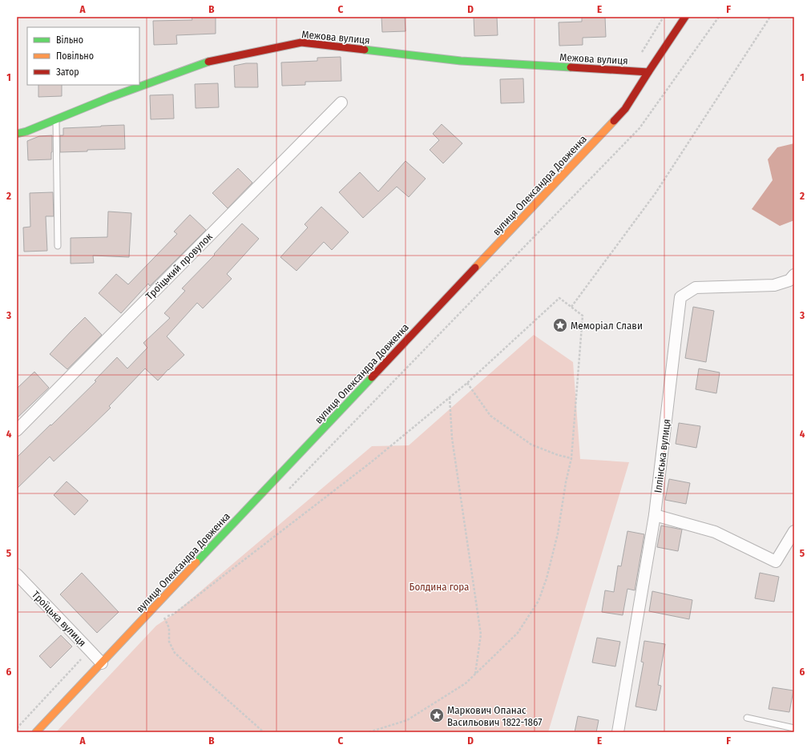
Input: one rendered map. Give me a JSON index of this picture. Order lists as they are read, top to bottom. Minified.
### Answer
{"streets":{"main road":["Межова вулиця","вулиця Олександра Довженка"],"street":["Троїцький провулок","Іллінська вулиця","Троїцька вулиця"]},"crossings":[["Межова вулиця","вулиця Олександра Довженка"],["вулиця Олександра Довженка","Троїцька вулиця"]],"parks":["Болдина гора"],"places":{"place":["Меморіал Слави","Маркович Опанас Васильович 1822-1867"]},"legend":["Вільно","Повільно","Затор"],"grid":{"columns":["A","B","C","D","E","F"],"rows":["1","2","3","4","5","6"]}}
